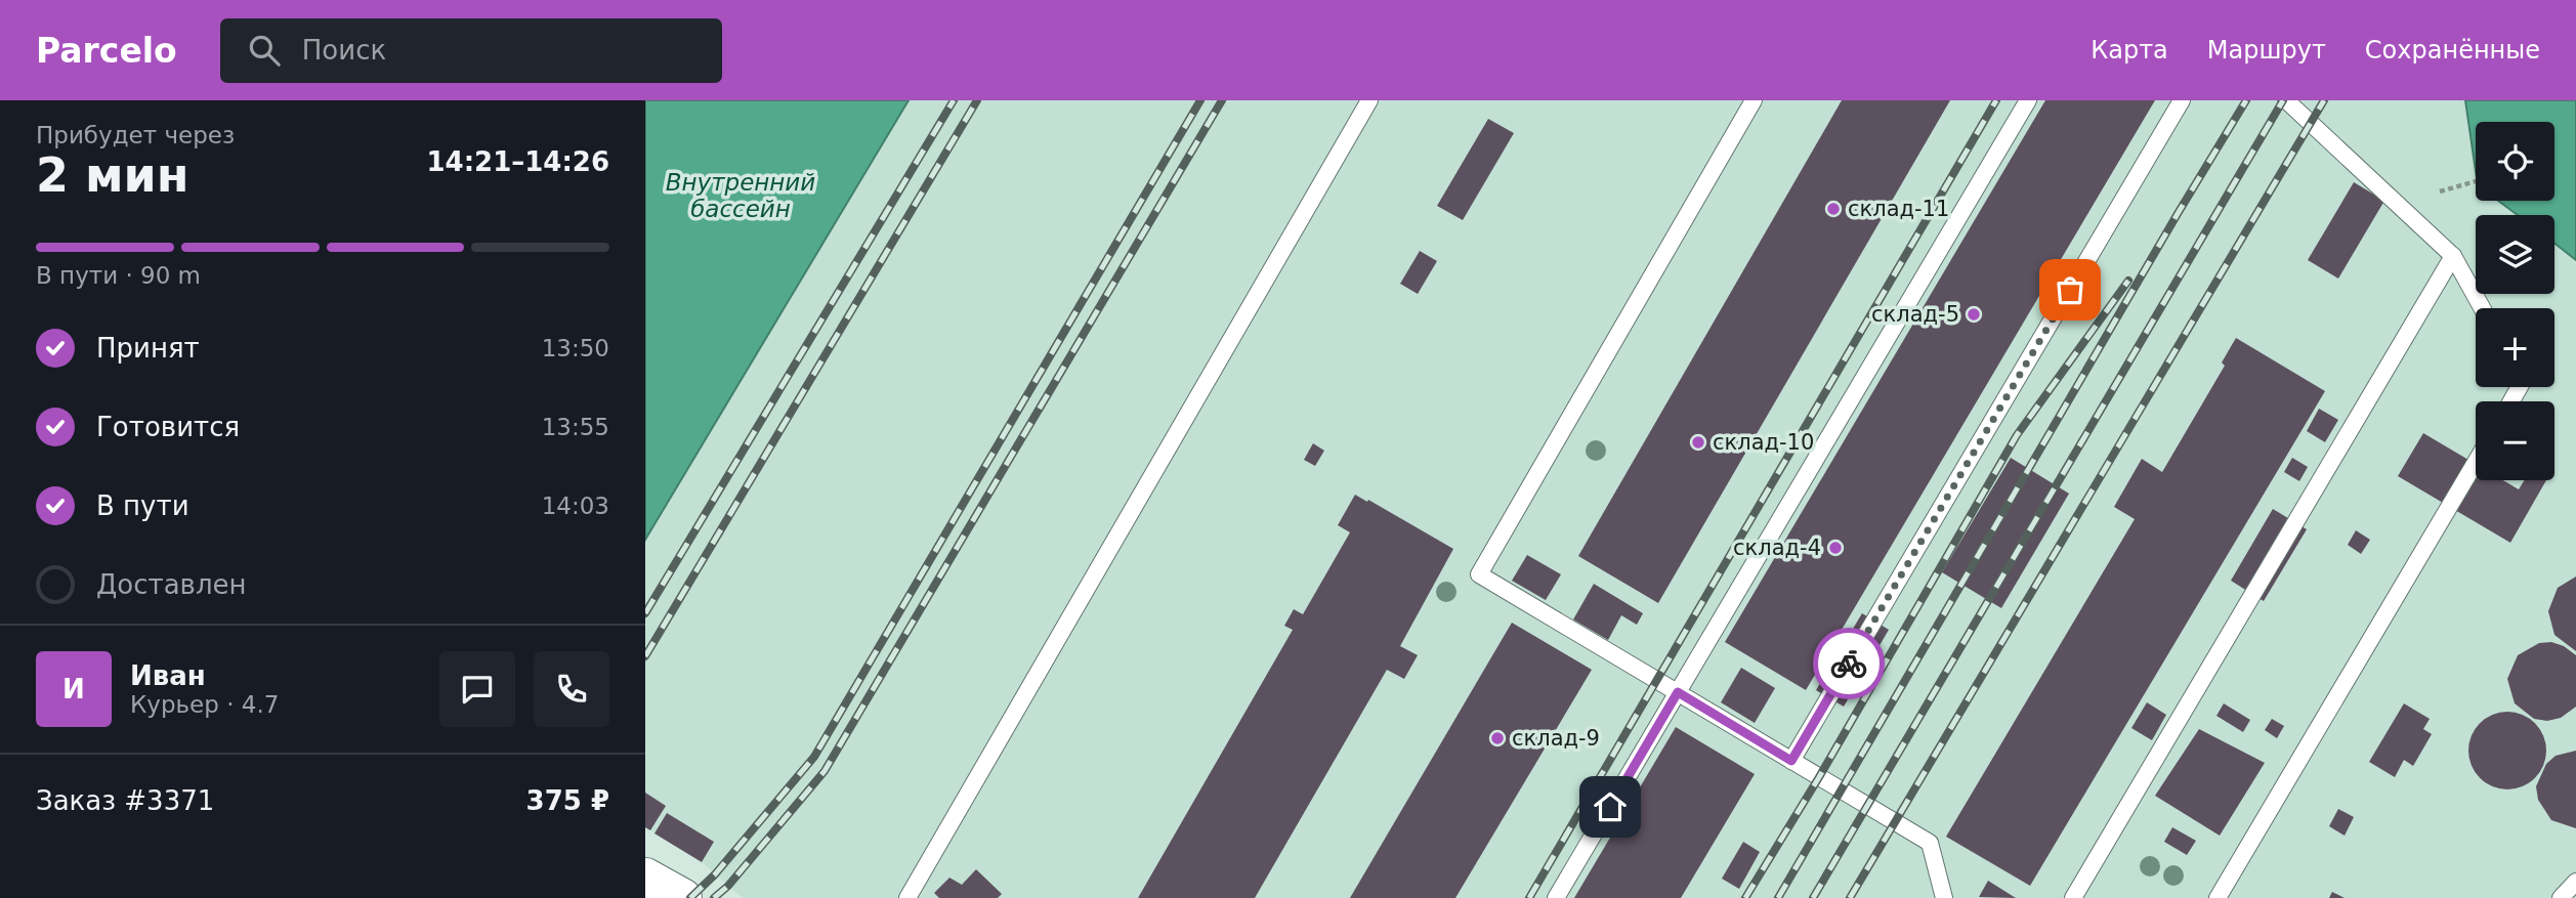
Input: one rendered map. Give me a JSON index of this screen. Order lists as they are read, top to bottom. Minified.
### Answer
{"water":["Внутренний бассейн"],"places":["склад-11","склад-5","склад-10","склад-4","склад-9"],"page":{"header":"Parcelo","search":"Поиск","nav":["Карта","Маршрут","Сохранённые"],"heading":["2 мин","Прибудет через","14:21–14:26"],"panel":["Иван","Курьер · 4.7","Заказ #3371","375 ₽"],"map_buttons":["+","−"],"bar":"В пути · 90 m","list":[["Принят","13:50"],["Готовится","13:55"],["В пути","14:03"],"Доставлен"],"round":"И"}}
